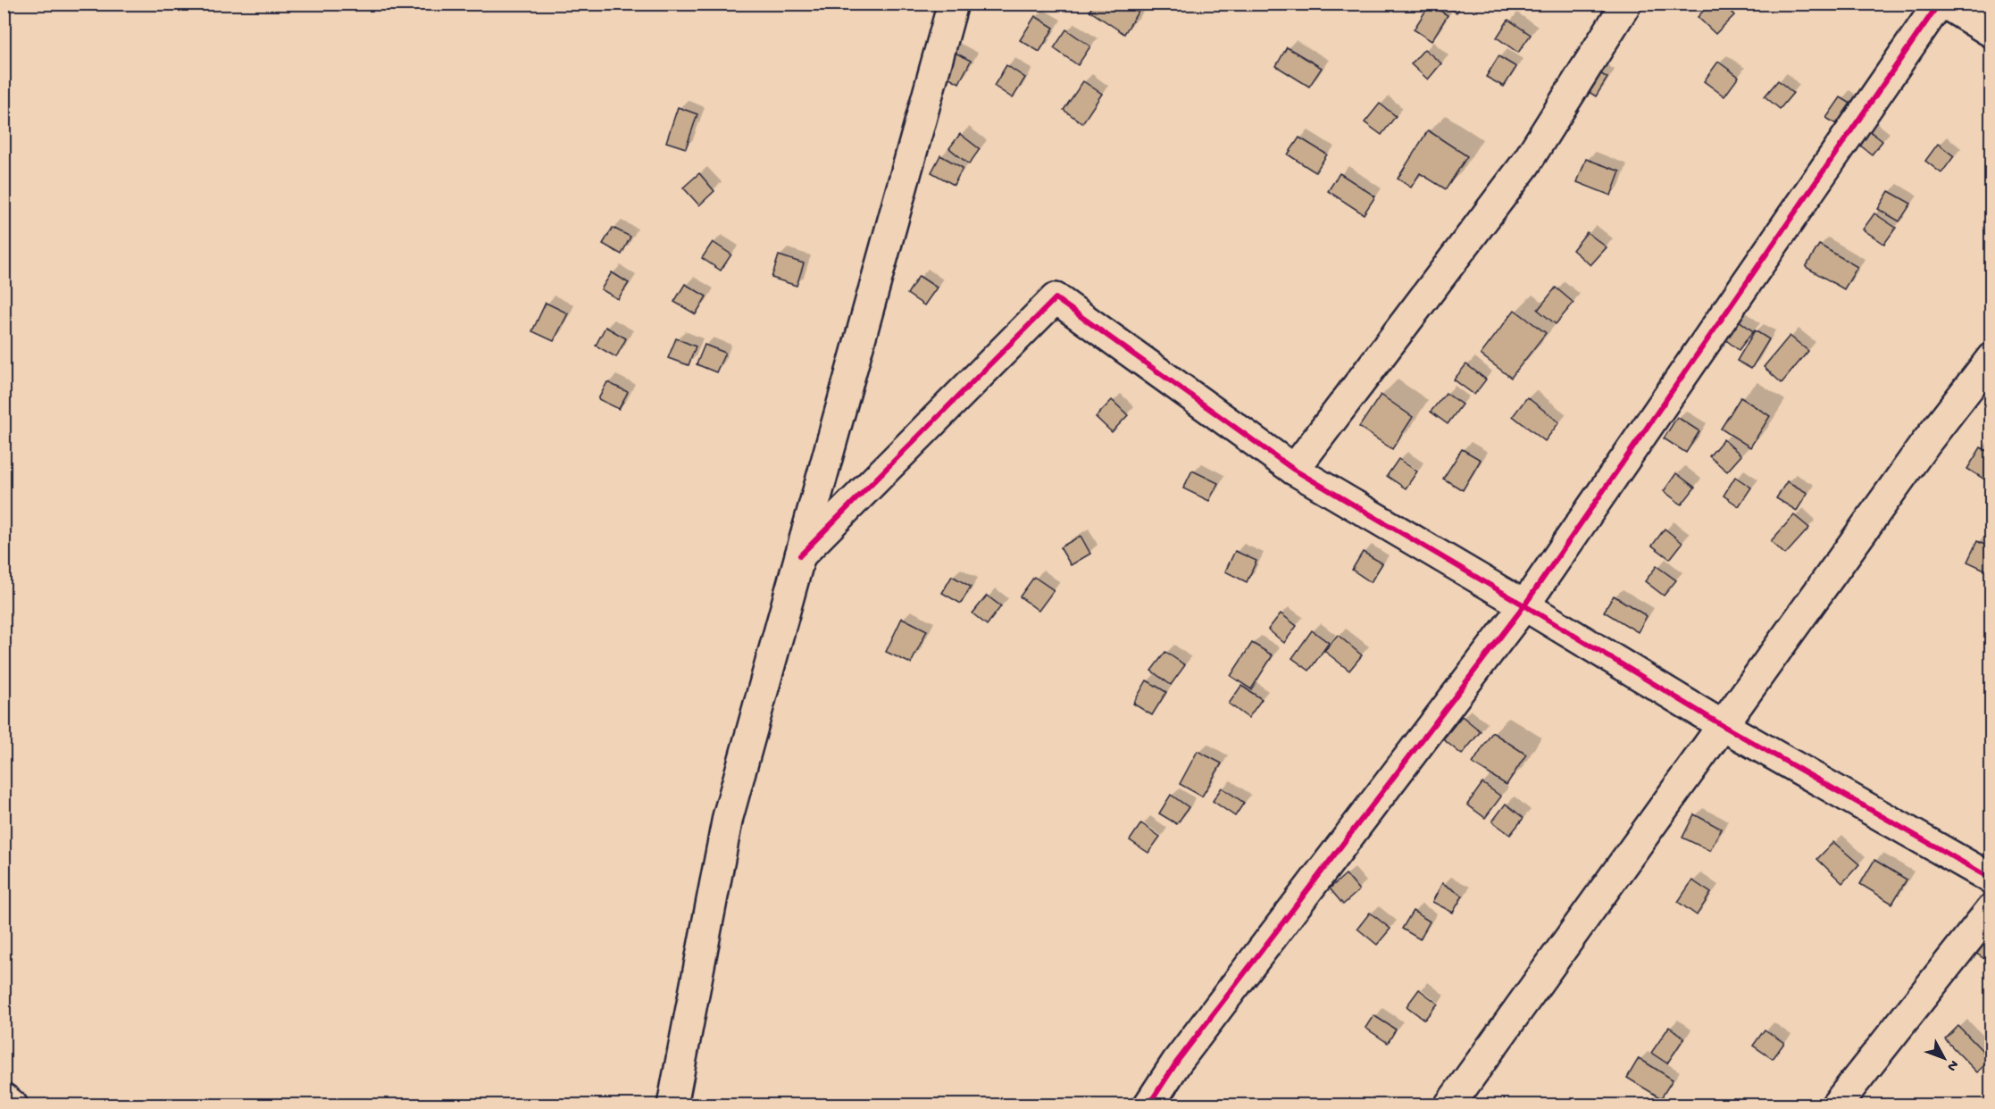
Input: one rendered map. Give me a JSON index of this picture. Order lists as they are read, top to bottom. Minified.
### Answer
{"north":"bottom right"}
